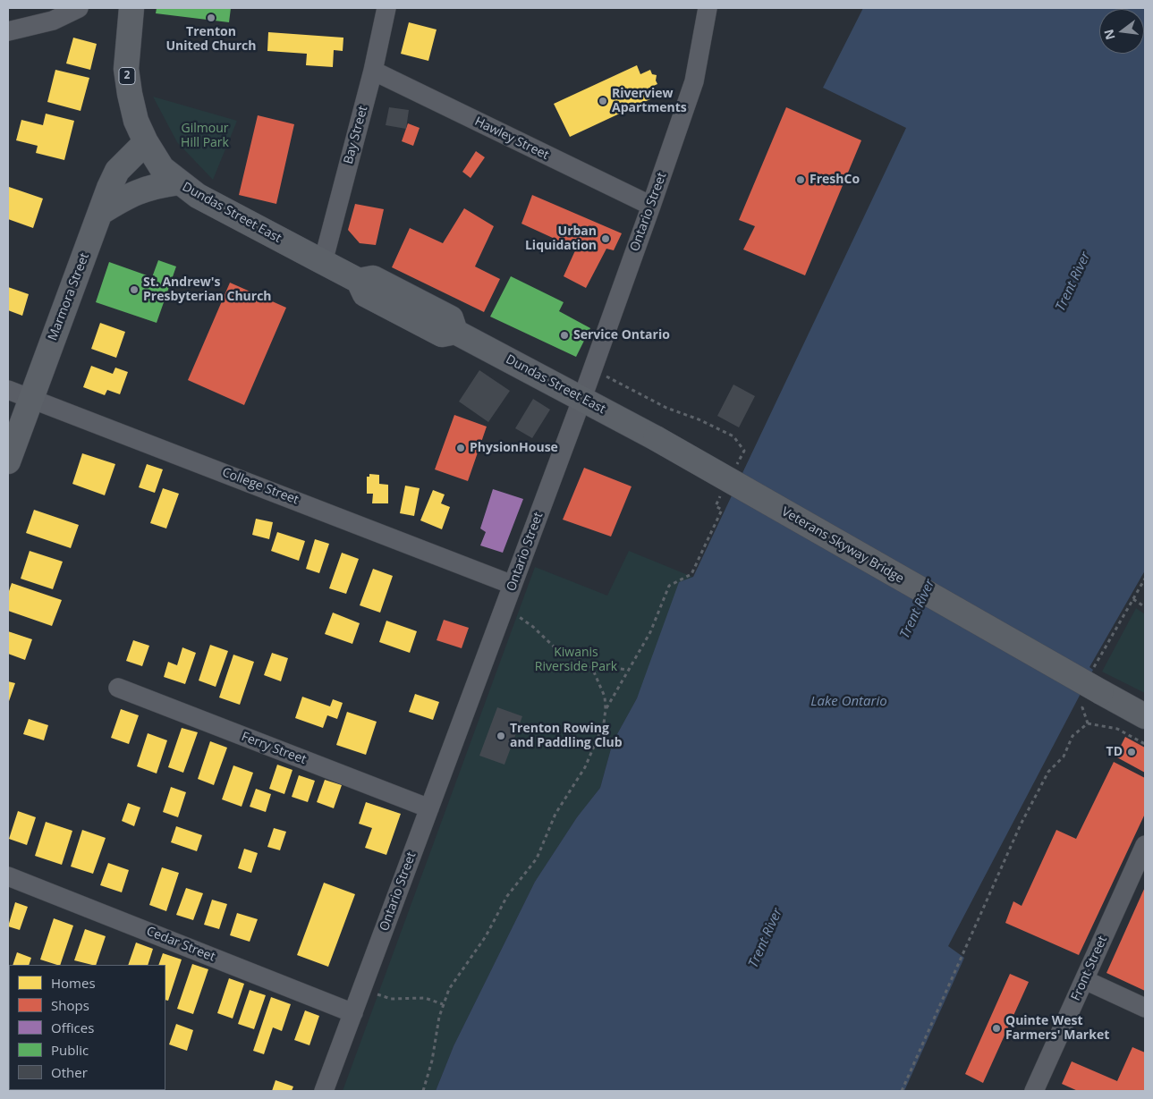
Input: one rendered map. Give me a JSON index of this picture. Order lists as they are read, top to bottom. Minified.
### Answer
{"streets":{"main road":["2","Dundas Street East","Marmora Street","Veterans Skyway Bridge"],"street":["Bay Street","Hawley Street","Ontario Street","College Street","Ferry Street","Cedar Street","Front Street"]},"crossings":[["Bay Street","Hawley Street"],["Bay Street","Dundas Street East"],["Hawley Street","Ontario Street"],["Ontario Street","Dundas Street East"],["Ontario Street","College Street"],["Ontario Street","Ferry Street"],["Ontario Street","Cedar Street"],["Dundas Street East","Marmora Street"],["Dundas Street East","Veterans Skyway Bridge"],["Marmora Street","College Street"]],"water":["Trent River","Lake Ontario"],"parks":["Gilmour Hill Park","Kiwanis Riverside Park"],"places":["Trenton United Church","Riverview Apartments","FreshCo","Urban Liquidation","St. Andrew's Presbyterian Church","Service Ontario","PhysionHouse","Trenton Rowing and Paddling Club","TD","Quinte West Farmers' Market"],"legend":["Homes","Shops","Offices","Public","Other"],"north":"left"}
